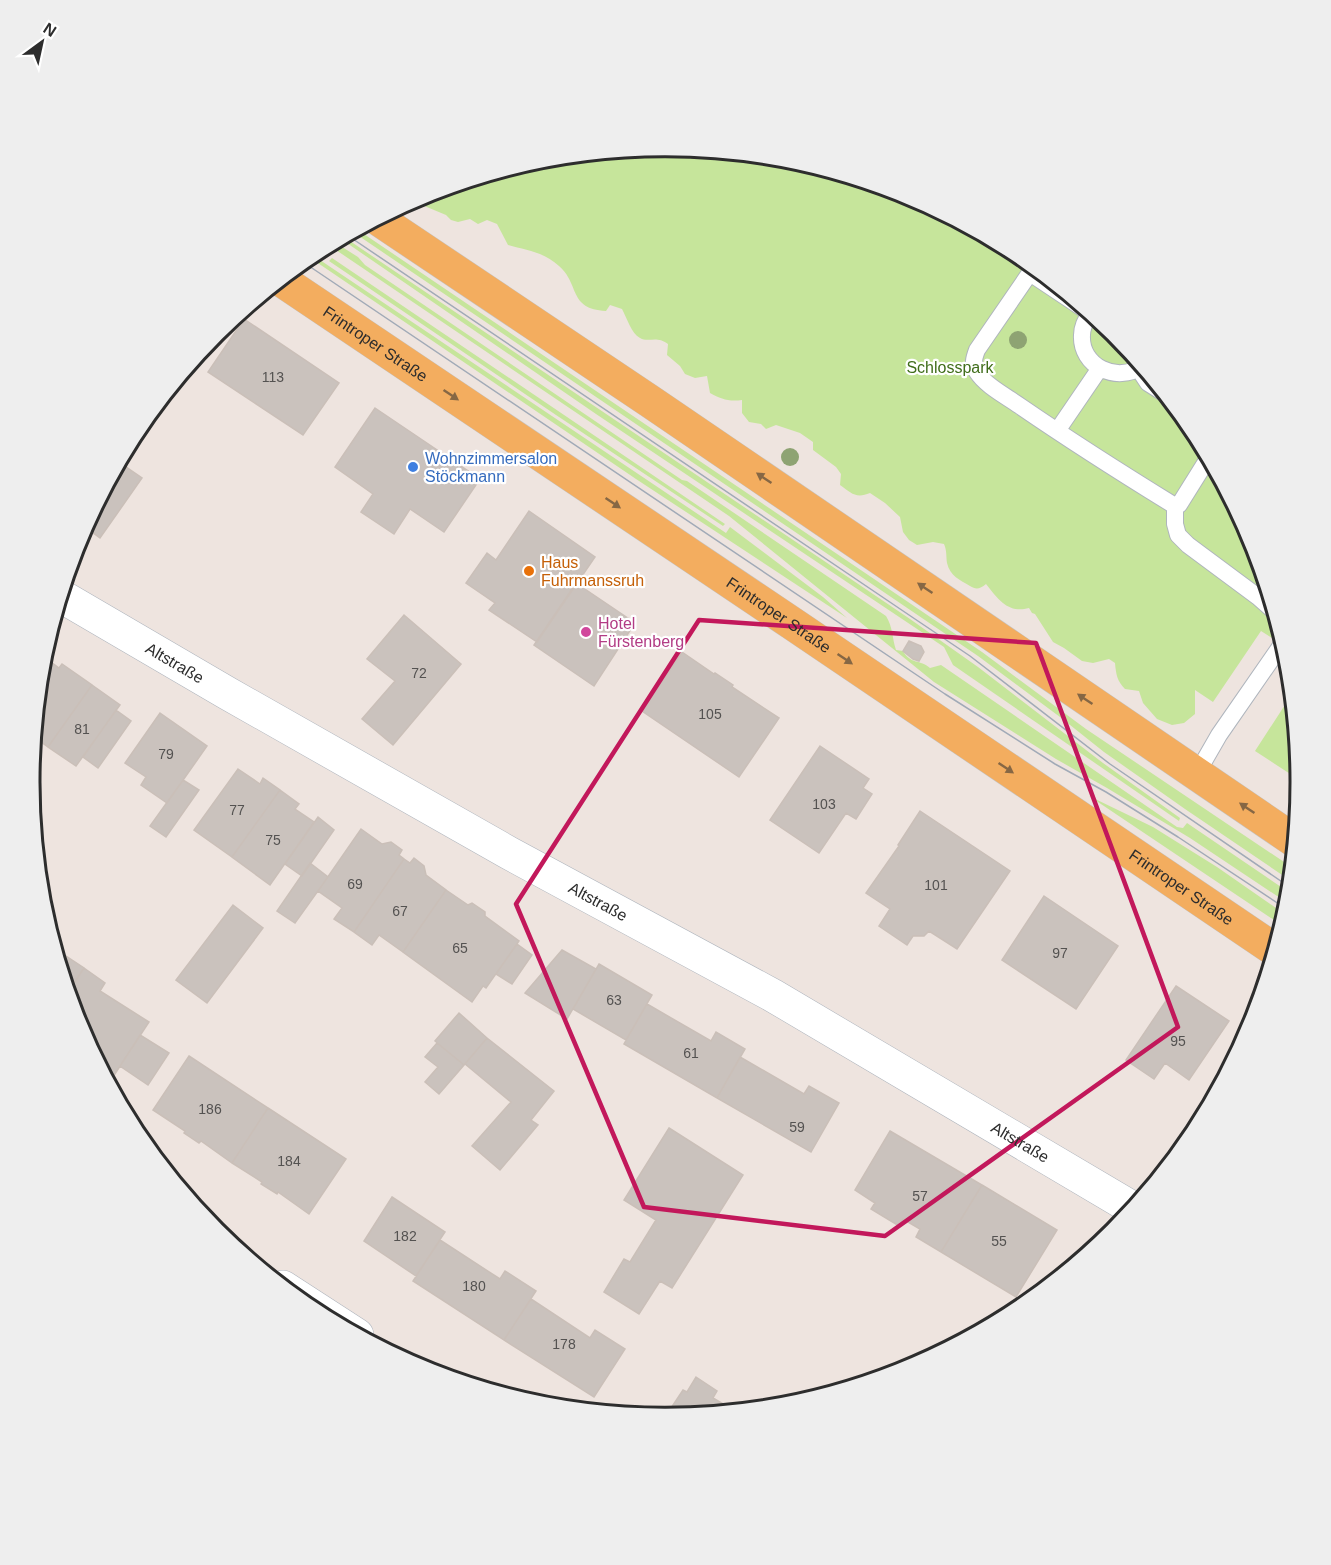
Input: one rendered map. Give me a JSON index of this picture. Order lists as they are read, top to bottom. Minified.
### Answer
{"streets":{"main road":["Frintroper Straße"],"street":["Altstraße"]},"parks":["Schlosspark"],"places":["Wohnzimmersalon Stöckmann","Haus Fuhrmanssruh","Hotel Fürstenberg"],"house_numbers":["113","72","105","81","79","103","77","75","69","101","67","65","97","63","95","61","186","59","184","57","182","55","180","178"],"north":"top right"}
